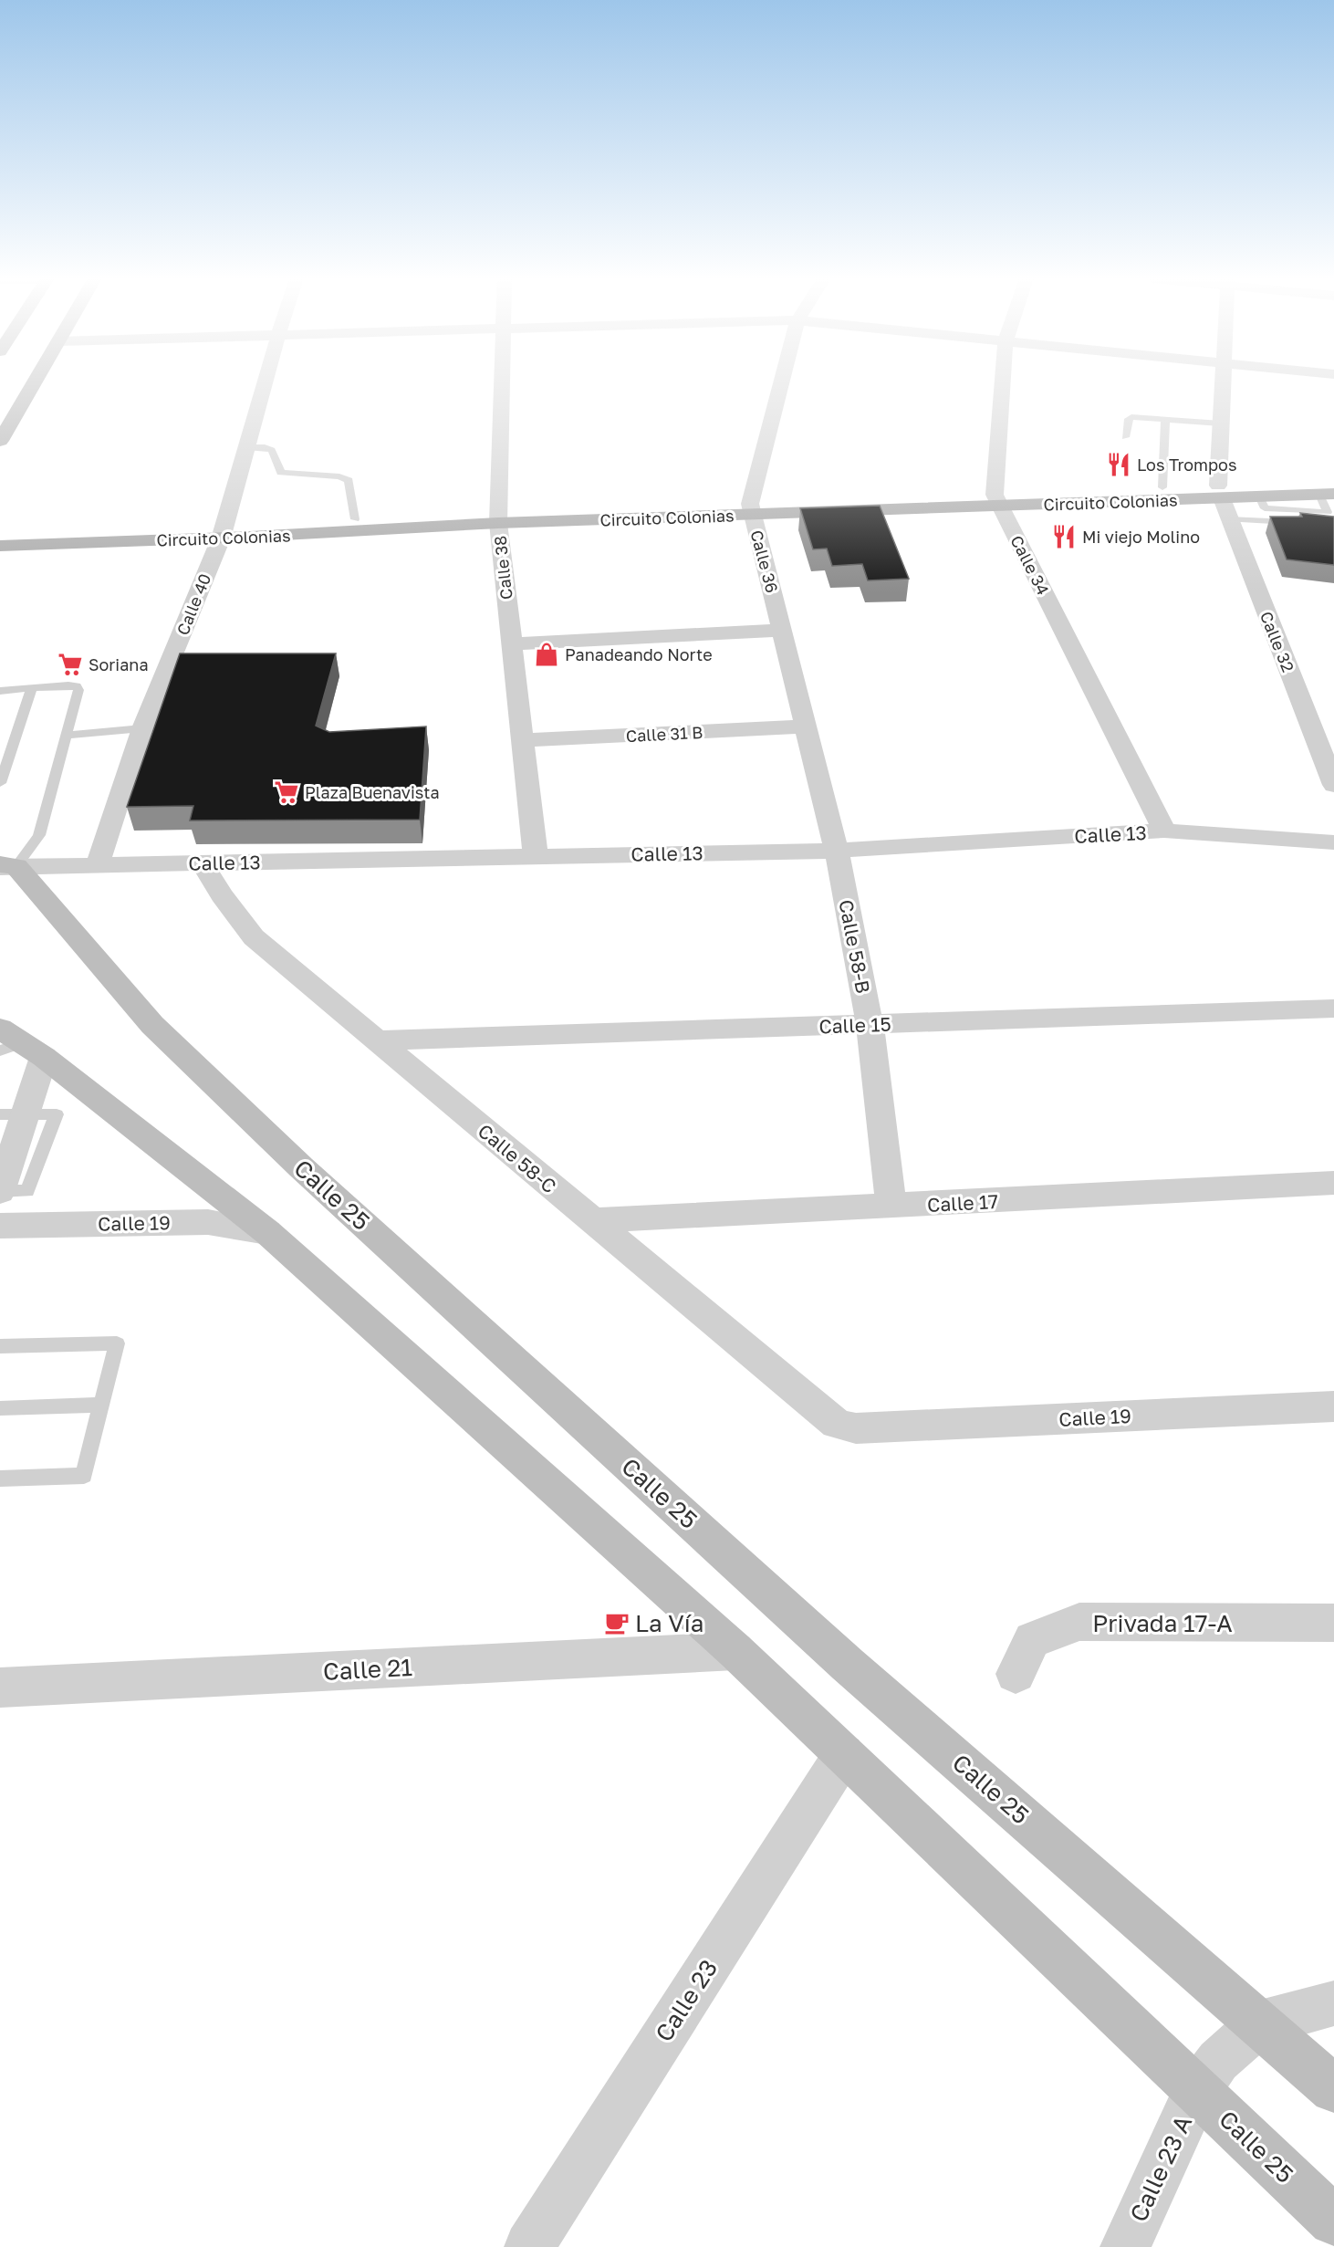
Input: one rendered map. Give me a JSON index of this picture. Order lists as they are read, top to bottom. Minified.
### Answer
{"streets":{"main road":["Circuito Colonias","Calle 25"],"street":["Calle 36","Calle 34","Calle 38","Calle 40","Calle 32","Calle 31 B","Calle 13","Calle 58-B","Calle 15","Calle 58-C","Calle 17","Calle 19","Privada 17-A","Calle 21","Calle 23","Calle 23 A"]},"crossings":[["Circuito Colonias","Calle 36"],["Circuito Colonias","Calle 34"],["Circuito Colonias","Calle 38"],["Circuito Colonias","Calle 40"],["Circuito Colonias","Calle 32"],["Calle 36","Calle 31 B"],["Calle 36","Calle 13"],["Calle 36","Calle 58-B"],["Calle 34","Calle 13"],["Calle 38","Calle 31 B"],["Calle 38","Calle 13"],["Calle 40","Calle 13"],["Calle 13","Calle 58-B"],["Calle 13","Calle 58-C"],["Calle 13","Calle 25"],["Calle 58-B","Calle 15"],["Calle 58-B","Calle 17"],["Calle 15","Calle 58-C"],["Calle 58-C","Calle 17"],["Calle 58-C","Calle 19"],["Calle 25","Calle 19"],["Calle 25","Calle 21"],["Calle 25","Calle 23"],["Calle 25","Calle 23 A"]],"places":{"restaurant":["Los Trompos","Mi viejo Molino"],"shop":["Panadeando Norte"],"supermarket":["Soriana","Plaza Buenavista"],"cafe":["La Vía"]}}
